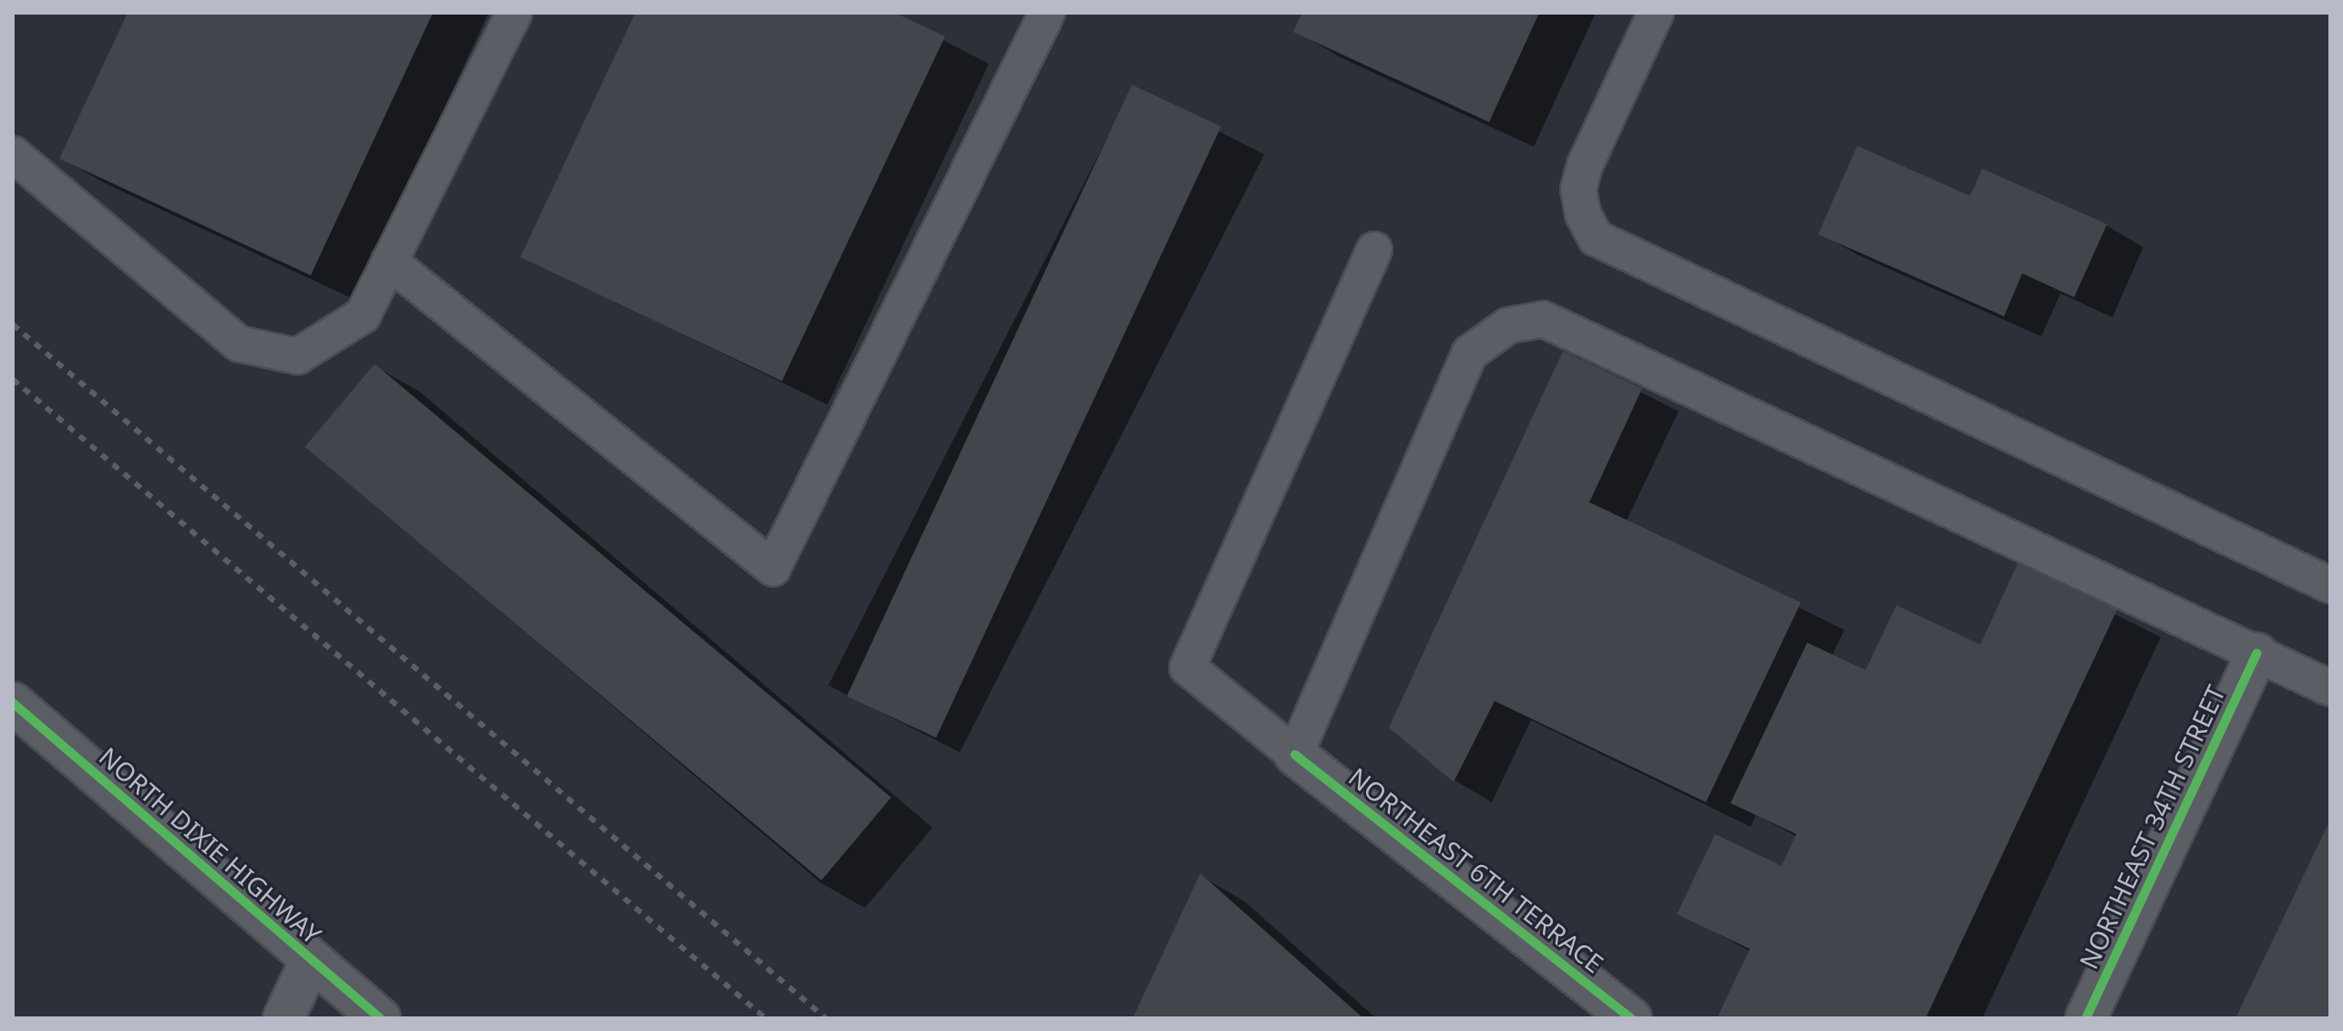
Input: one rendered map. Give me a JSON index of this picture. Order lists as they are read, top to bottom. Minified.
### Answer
{"streets":{"main road":["NORTH DIXIE HIGHWAY"],"street":["NORTHEAST 34TH STREET","NORTHEAST 6TH TERRACE"]}}
